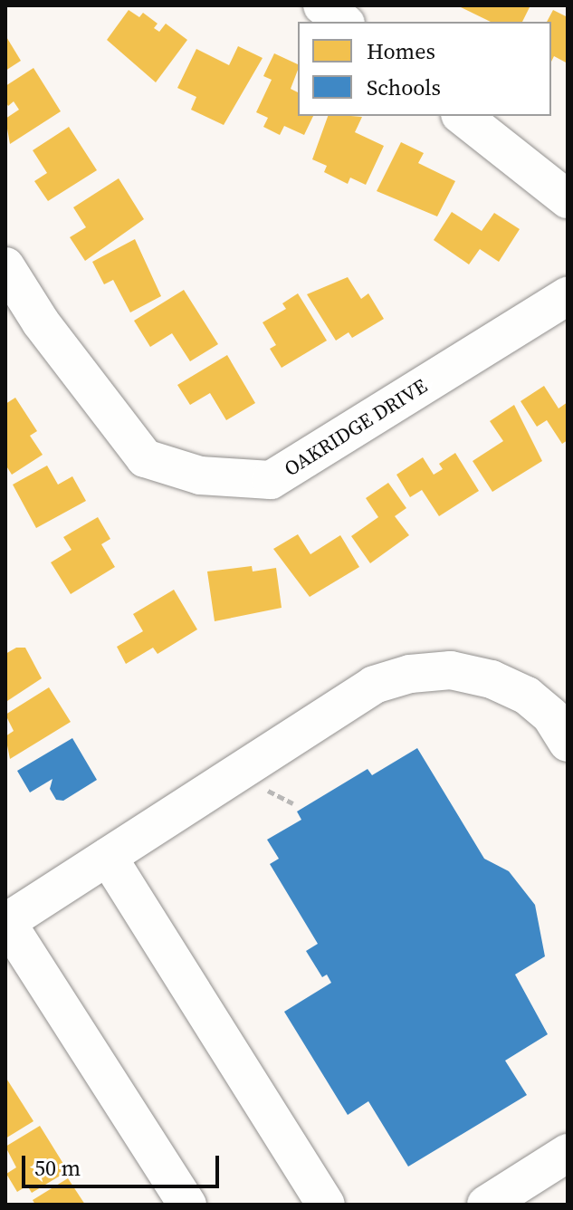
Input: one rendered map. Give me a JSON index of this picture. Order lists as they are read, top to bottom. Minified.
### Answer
{"streets":{"street":["OAKRIDGE DRIVE"]},"legend":["Homes","Schools"],"scale_bar":"50 m"}
